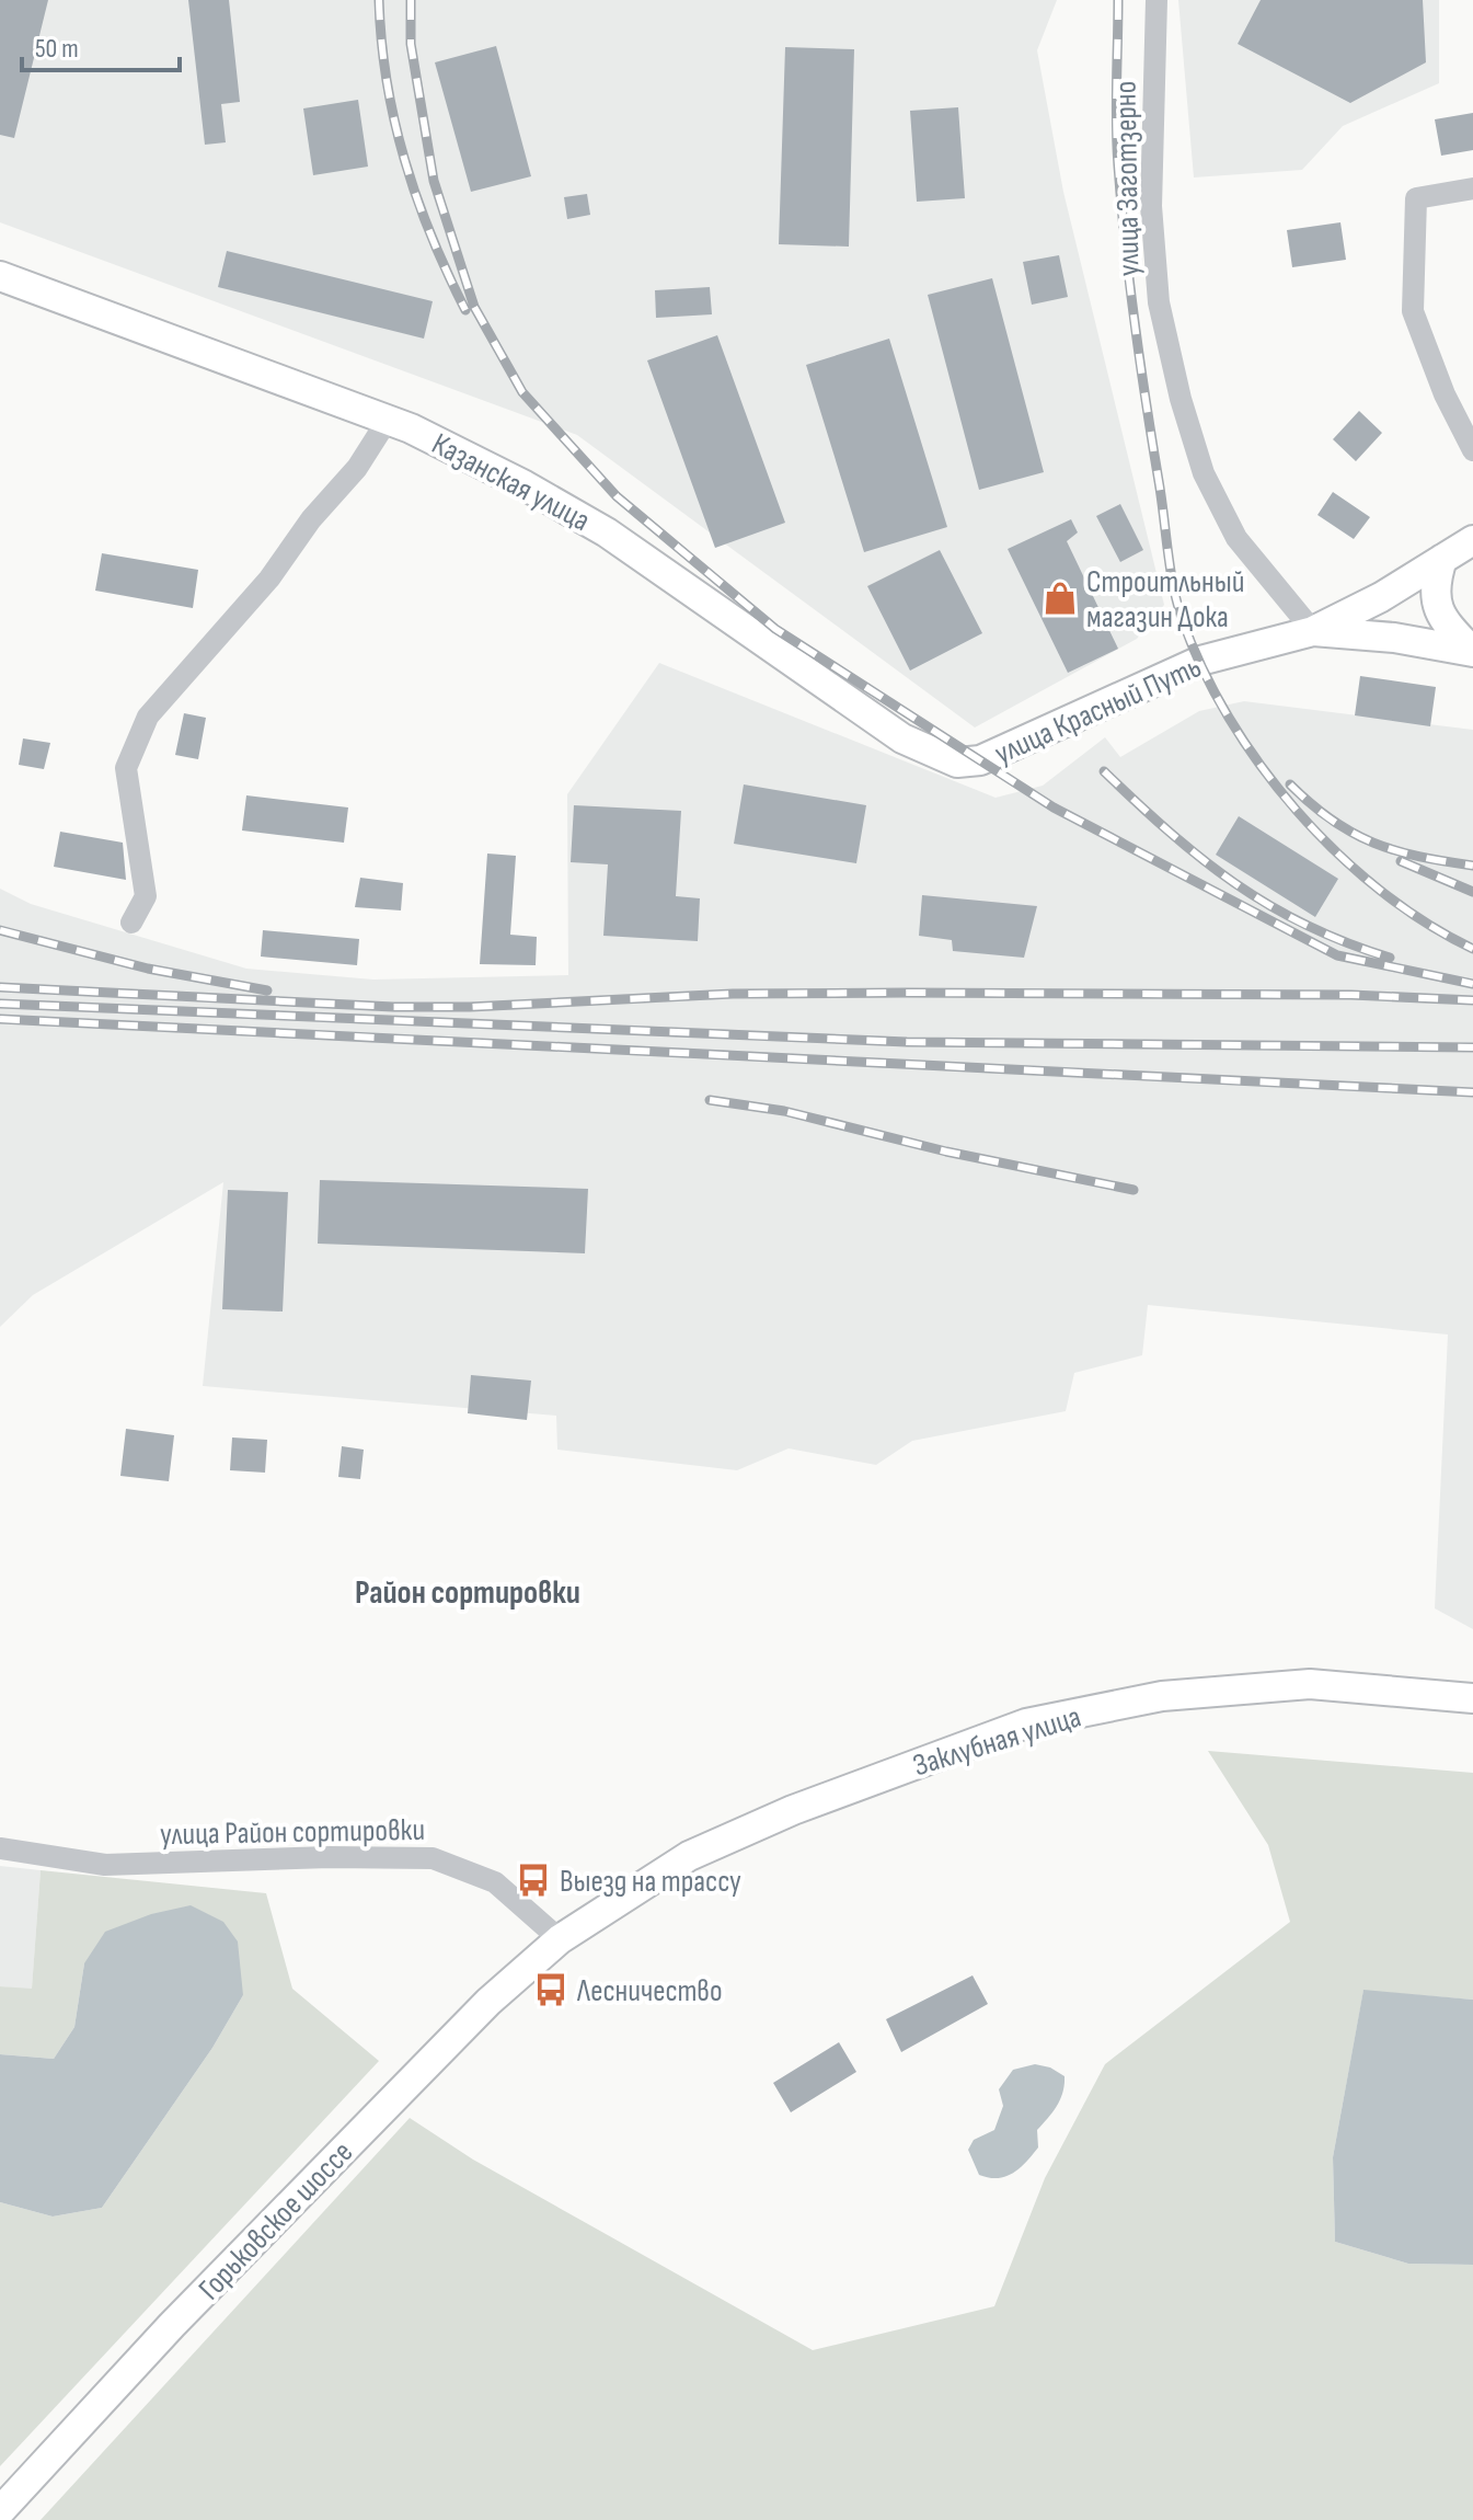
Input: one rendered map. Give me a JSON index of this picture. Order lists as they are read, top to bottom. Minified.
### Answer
{"streets":{"main road":["Казанская улица","улица Красный Путь","Заклубная улица","Горьковское шоссе"],"street":["улица Заготзерно","улица Район сортировки"]},"crossings":[["улица Заготзерно","улица Красный Путь"],["Казанская улица","улица Красный Путь"],["Заклубная улица","улица Район сортировки"],["Заклубная улица","Горьковское шоссе"],["улица Район сортировки","Горьковское шоссе"]],"districts":["Район сортировки"],"places":{"shop":["Строитльный магазин Дока"],"bus stop":["Выезд на трассу","Лесничество"]},"scale_bar":"50 m"}
